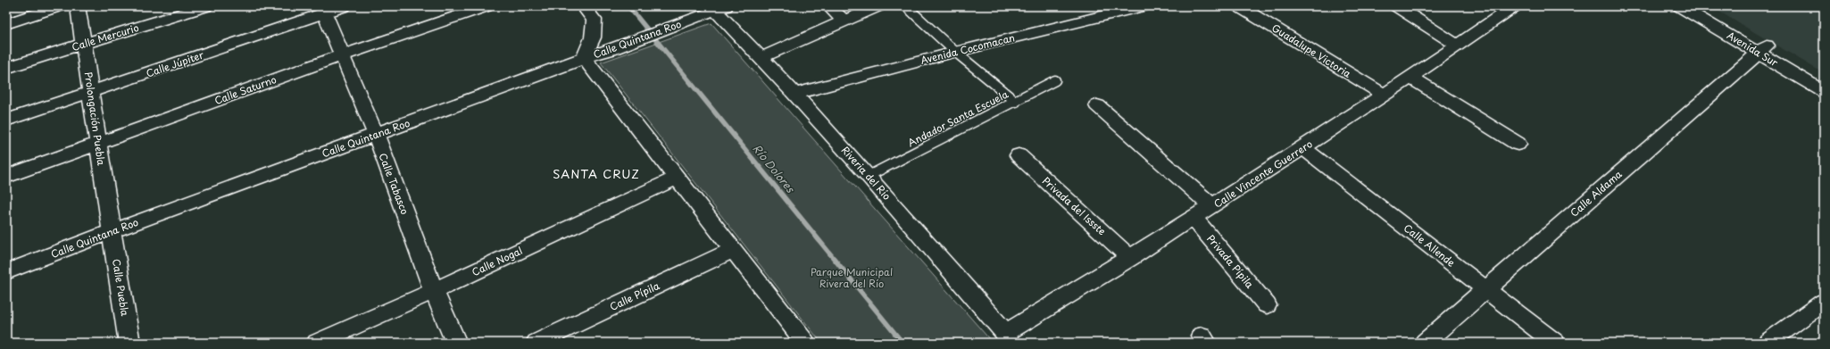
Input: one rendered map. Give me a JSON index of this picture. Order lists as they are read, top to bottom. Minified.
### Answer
{"streets":{"street":["Calle Mercurio","Calle Quintana Roo","Avenida Cocomacan","Avenida Sur","Guadalupe Victoria","Calle Júpiter","Calle Saturno","Prolongación Puebla","Riveria del Río","Calle Vincente Guerrero","Calle Tabasco","Calle Aldama","Privada del Issste","Calle Allende","Calle Nogal","Privada Pípila","Calle Puebla","Calle Pípila"],"lane":["Andador Santa Escuela"]},"crossings":[["Calle Mercurio","Prolongación Puebla"],["Calle Quintana Roo","Prolongación Puebla"],["Calle Quintana Roo","Riveria del Río"],["Calle Quintana Roo","Calle Tabasco"],["Calle Quintana Roo","Calle Puebla"],["Avenida Cocomacan","Riveria del Río"],["Avenida Sur","Calle Aldama"],["Guadalupe Victoria","Calle Vincente Guerrero"],["Calle Júpiter","Prolongación Puebla"],["Calle Júpiter","Calle Tabasco"],["Calle Saturno","Prolongación Puebla"],["Calle Saturno","Calle Tabasco"],["Prolongación Puebla","Calle Puebla"],["Andador Santa Escuela","Riveria del Río"],["Riveria del Río","Calle Vincente Guerrero"],["Calle Vincente Guerrero","Privada del Issste"],["Calle Vincente Guerrero","Calle Allende"],["Calle Vincente Guerrero","Privada Pípila"],["Calle Tabasco","Calle Nogal"],["Calle Aldama","Calle Allende"]],"districts":["SANTA CRUZ"],"water":["Río Dolores"],"parks":["Parque Municipal Rivera del Río"]}
